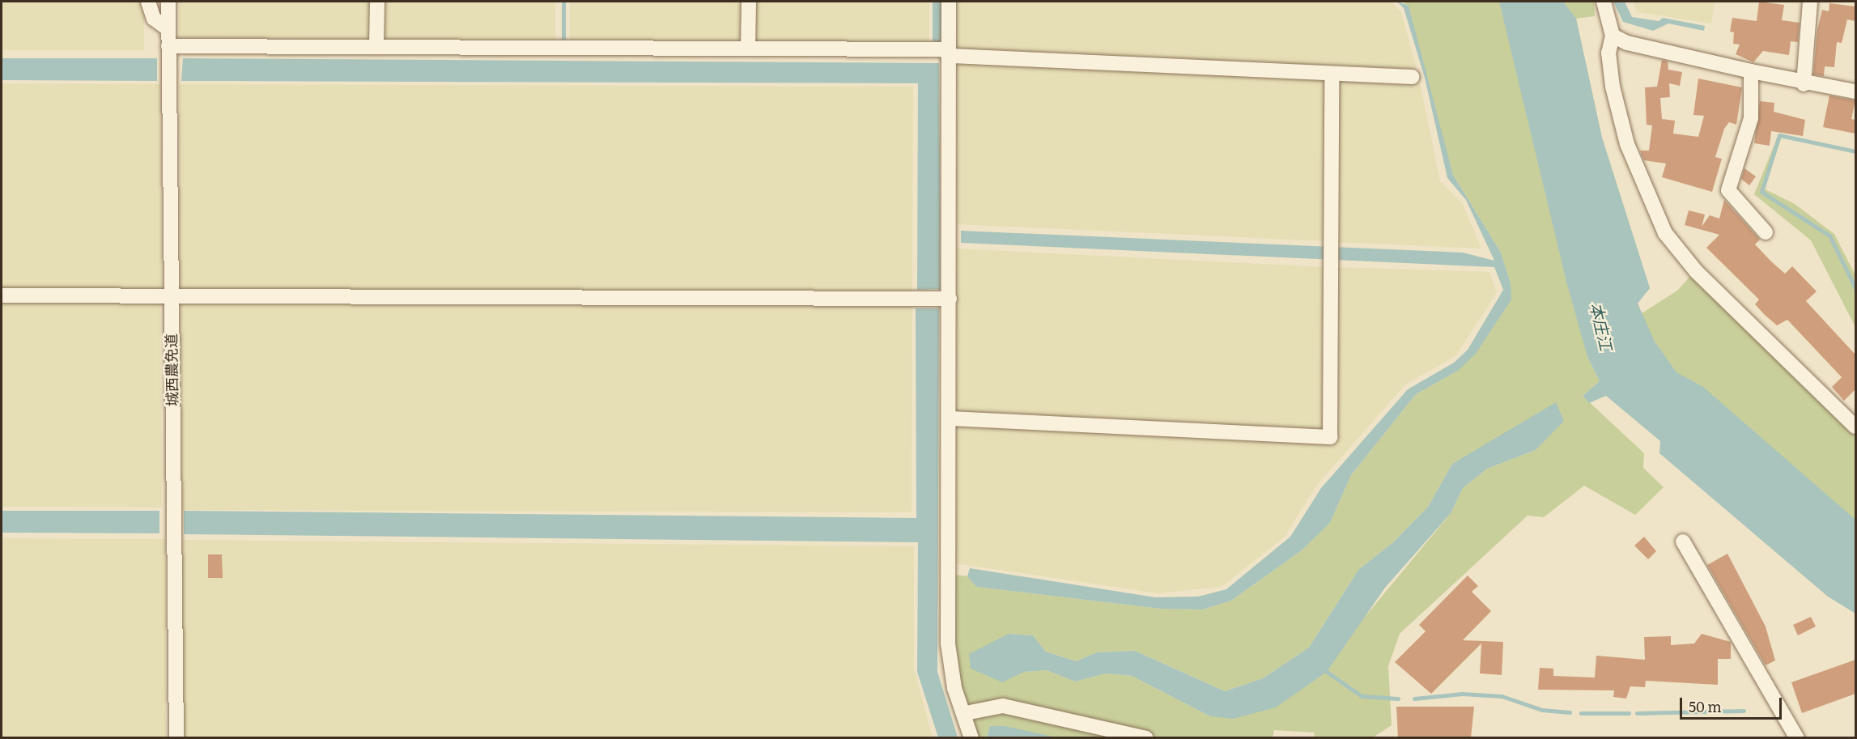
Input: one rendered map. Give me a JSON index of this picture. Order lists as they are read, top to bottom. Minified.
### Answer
{"streets":{"street":["城西農免道"]},"water":["本庄江"],"scale_bar":"50 m"}
